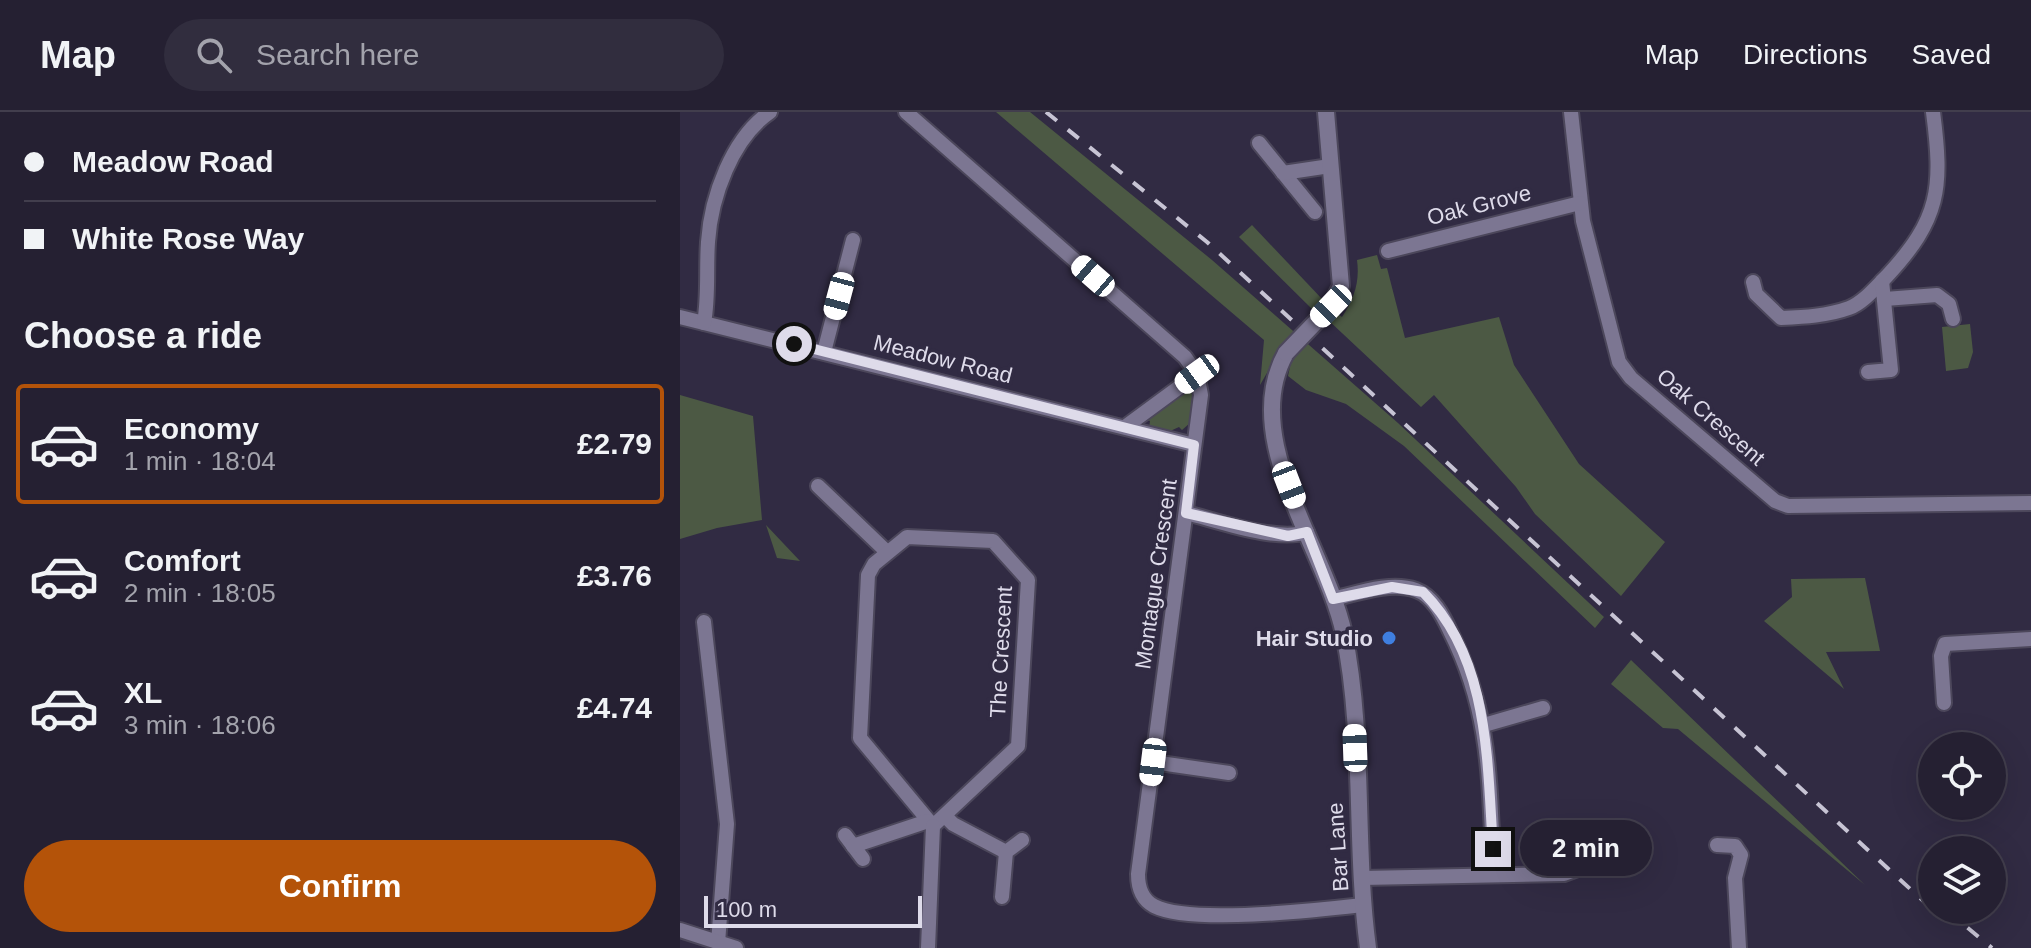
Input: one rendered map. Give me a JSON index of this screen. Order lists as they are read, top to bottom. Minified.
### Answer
{"streets":{"street":["Oak Grove","Meadow Road","Oak Crescent","Montague Crescent","The Crescent","Bar Lane"]},"crossings":[["Oak Grove","Oak Crescent"],["Meadow Road","Montague Crescent"],["Montague Crescent","Bar Lane"]],"places":["Hair Studio"],"scale_bar":"100 m","page":{"header":"Map","search":"Search here","nav":["Map","Directions","Saved"],"banner":["Meadow Road","White Rose Way"],"heading":"Choose a ride","list":[{"name":"Economy","note":"1 min · 18:04","value":"£2.79"},{"name":"Comfort","note":"2 min · 18:05","value":"£3.76"},{"name":"XL","note":"3 min · 18:06","value":"£4.74"}],"bubble":"2 min","buttons":"Confirm","scale":"100 m"}}
